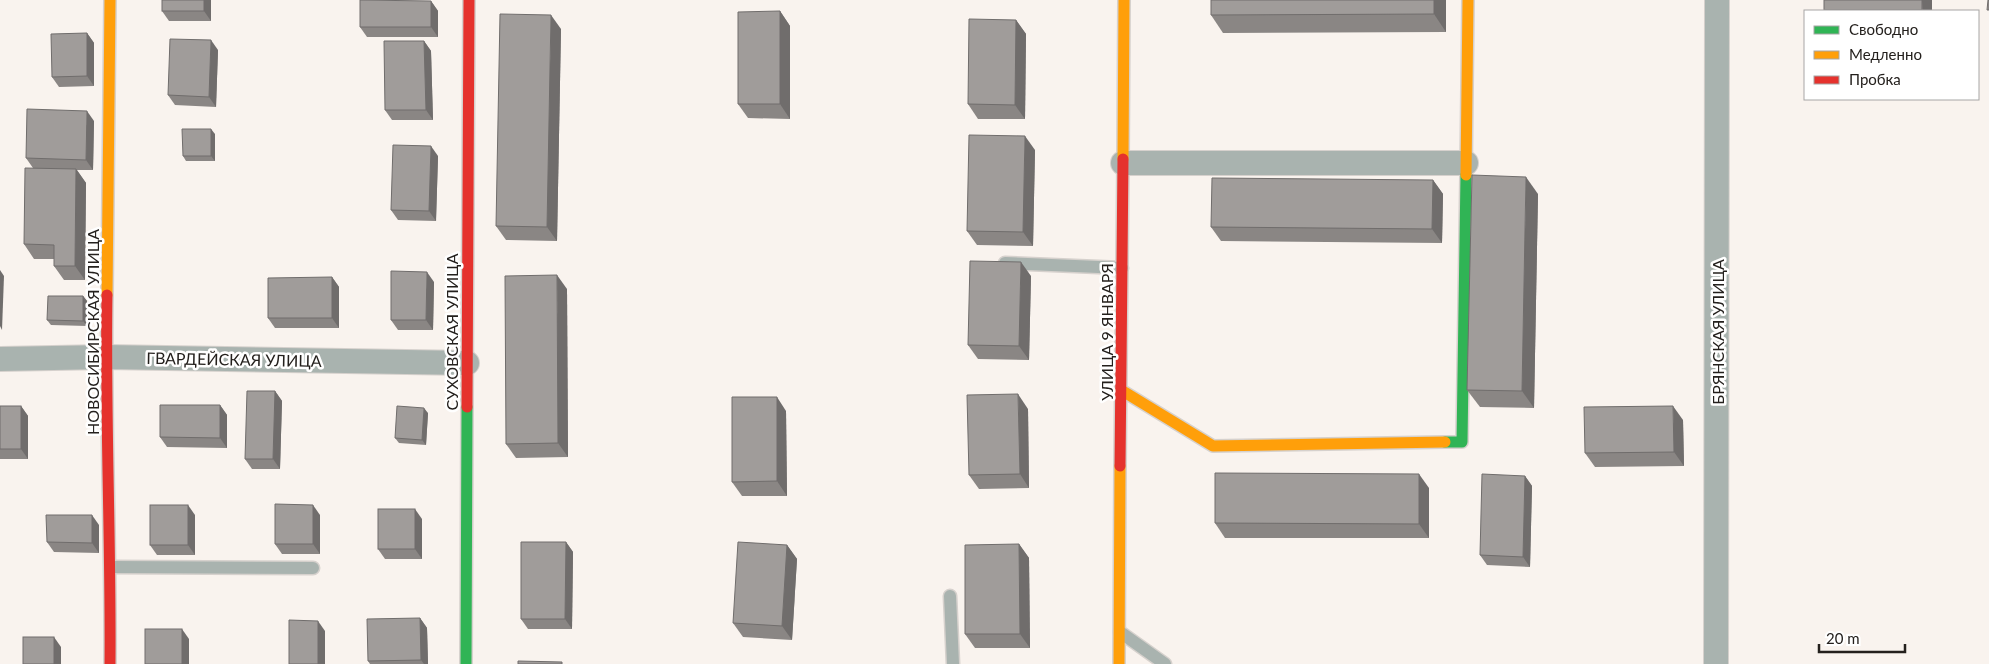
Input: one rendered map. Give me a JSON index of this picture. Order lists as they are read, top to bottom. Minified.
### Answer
{"streets":{"street":["НОВОСИБИРСКАЯ УЛИЦА","СУХОВСКАЯ УЛИЦА","УЛИЦА 9 ЯНВАРЯ","БРЯНСКАЯ УЛИЦА","ГВАРДЕЙСКАЯ УЛИЦА"]},"crossings":[["НОВОСИБИРСКАЯ УЛИЦА","ГВАРДЕЙСКАЯ УЛИЦА"],["СУХОВСКАЯ УЛИЦА","ГВАРДЕЙСКАЯ УЛИЦА"]],"legend":["Свободно","Медленно","Пробка"],"scale_bar":"20 m"}
